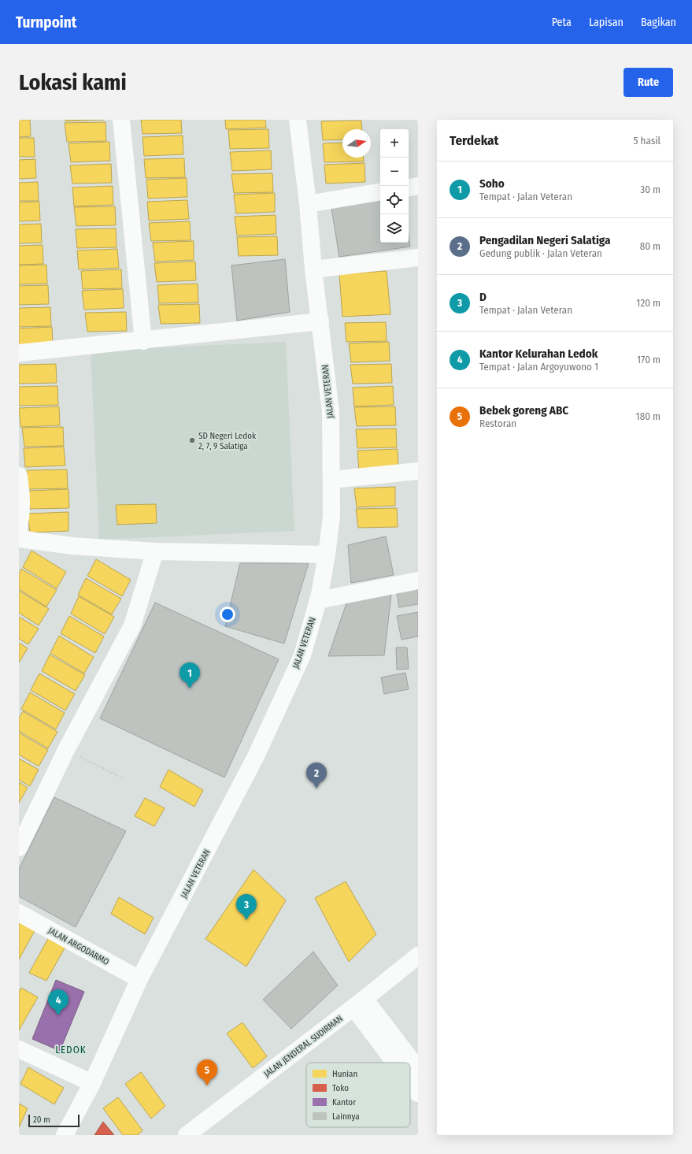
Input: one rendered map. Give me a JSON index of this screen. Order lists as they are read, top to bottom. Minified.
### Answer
{"streets":{"street":["JALAN VETERAN","JALAN ARGODARMO","JALAN JENDERAL SUDIRMAN"]},"crossings":[["JALAN VETERAN","JALAN ARGODARMO"]],"districts":["LEDOK"],"places":["SD Negeri Ledok 2, 7, 9 Salatiga"],"legend":["Hunian","Toko","Kantor","Lainnya"],"scale_bar":"20 m","north":"right","page":{"header":"Turnpoint","nav":["Peta","Lapisan","Bagikan"],"buttons":"Rute","title":"Lokasi kami","heading":["Terdekat","5 hasil"],"map_buttons":["+","−"],"list":[{"mark":"1","name":"Soho","note":"Tempat · Jalan Veteran","value":"30 m"},{"mark":"2","name":"Pengadilan Negeri Salatiga","note":"Gedung publik · Jalan Veteran","value":"80 m"},{"mark":"3","name":"D","note":"Tempat · Jalan Veteran","value":"120 m"},{"mark":"4","name":"Kantor Kelurahan Ledok","note":"Tempat · Jalan Argoyuwono 1","value":"170 m"},{"mark":"5","name":"Bebek goreng ABC","note":"Restoran","value":"180 m"}],"pins":["1","2","3","4","5"],"scale":"20 m"}}
